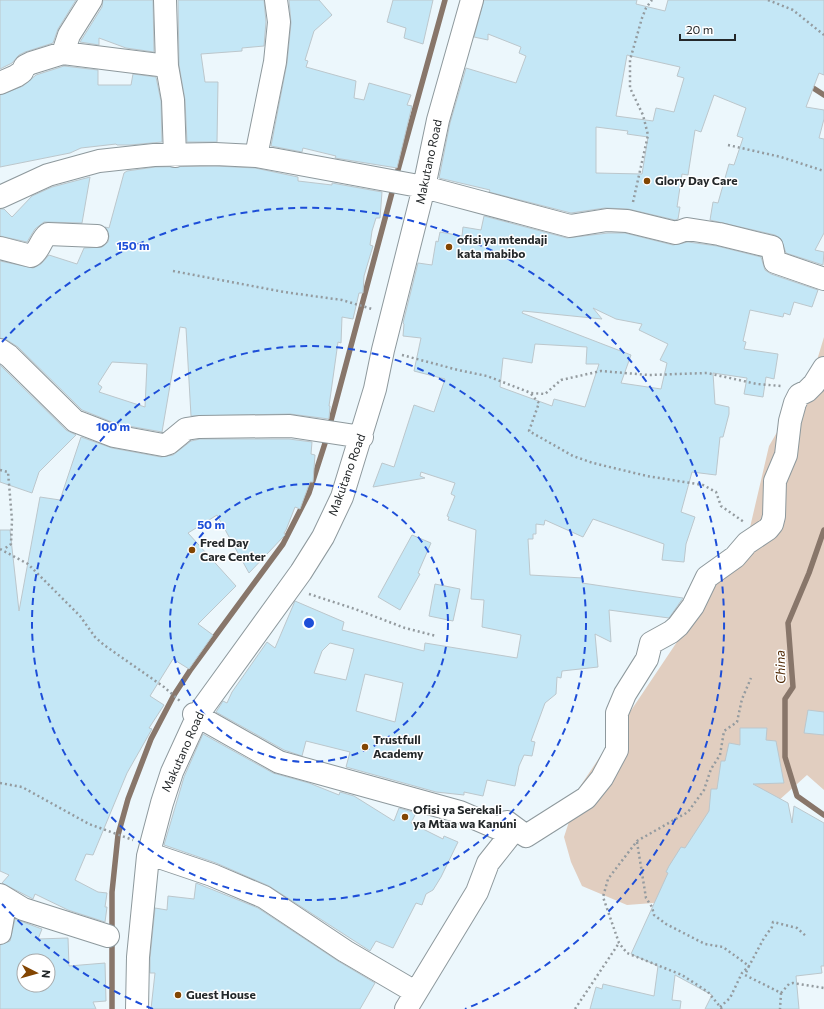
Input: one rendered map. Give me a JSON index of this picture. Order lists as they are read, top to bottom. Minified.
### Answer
{"streets":{"street":["Makutano Road"]},"water":["China"],"places":["Glory Day Care","ofisi ya mtendaji kata mabibo","Fred Day Care Center","Trustfull Academy","Ofisi ya Serekali ya Mtaa wa Kanuni","Guest House"],"scale_bar":"20 m","north":"right","rings":["150 m","100 m","50 m"]}
